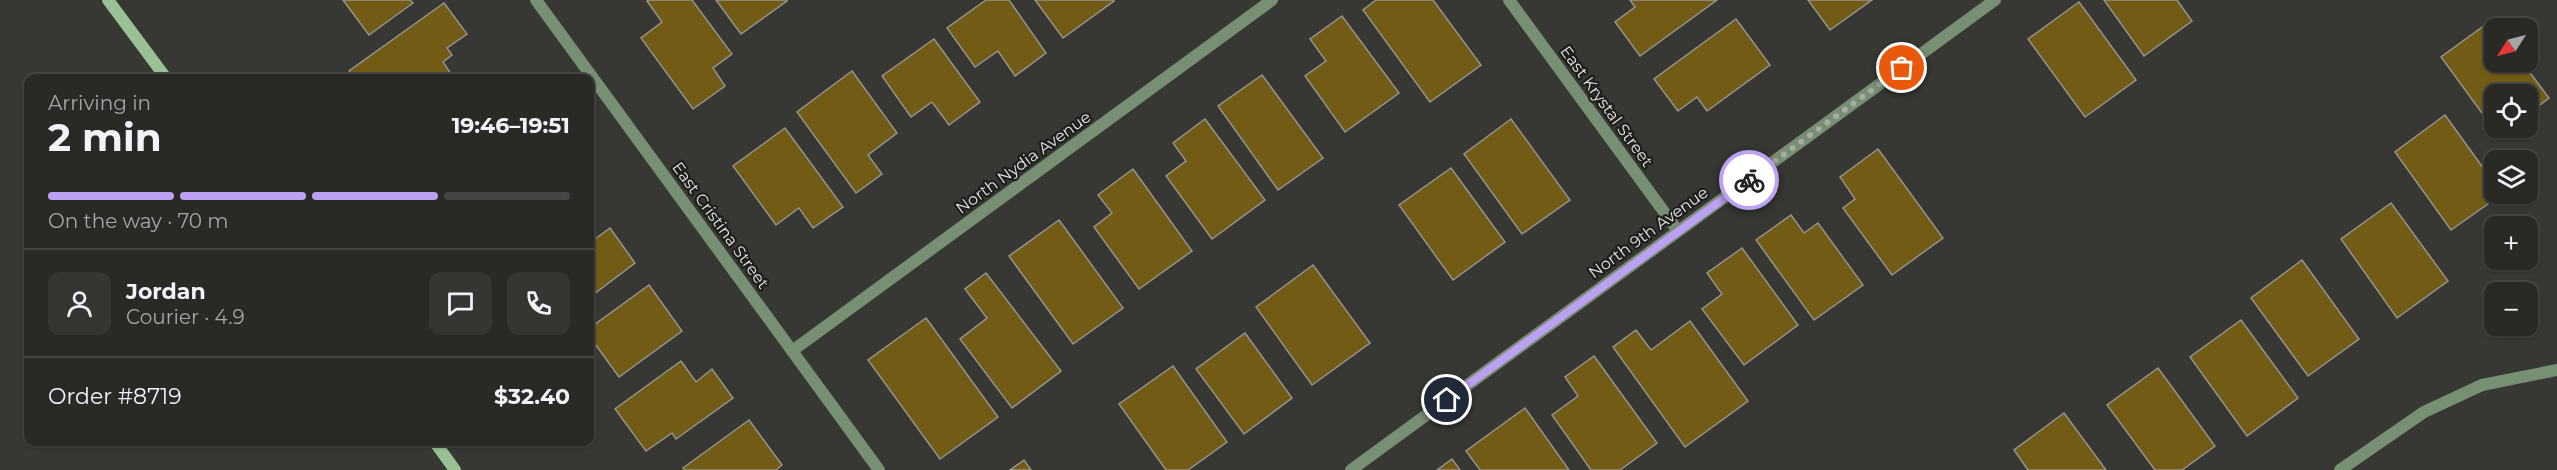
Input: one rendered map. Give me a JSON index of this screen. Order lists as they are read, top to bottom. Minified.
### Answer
{"streets":{"street":["East Krystal Street","North Nydia Avenue","East Cristina Street","North 9th Avenue"]},"crossings":[["East Krystal Street","North 9th Avenue"],["North Nydia Avenue","East Cristina Street"]],"north":"bottom left","page":{"map_buttons":["+","−"],"heading":["2 min","Arriving in","19:46–19:51"],"panel":["Jordan","Courier · 4.9","Order #8719","$32.40"],"bar":"On the way · 70 m"}}
